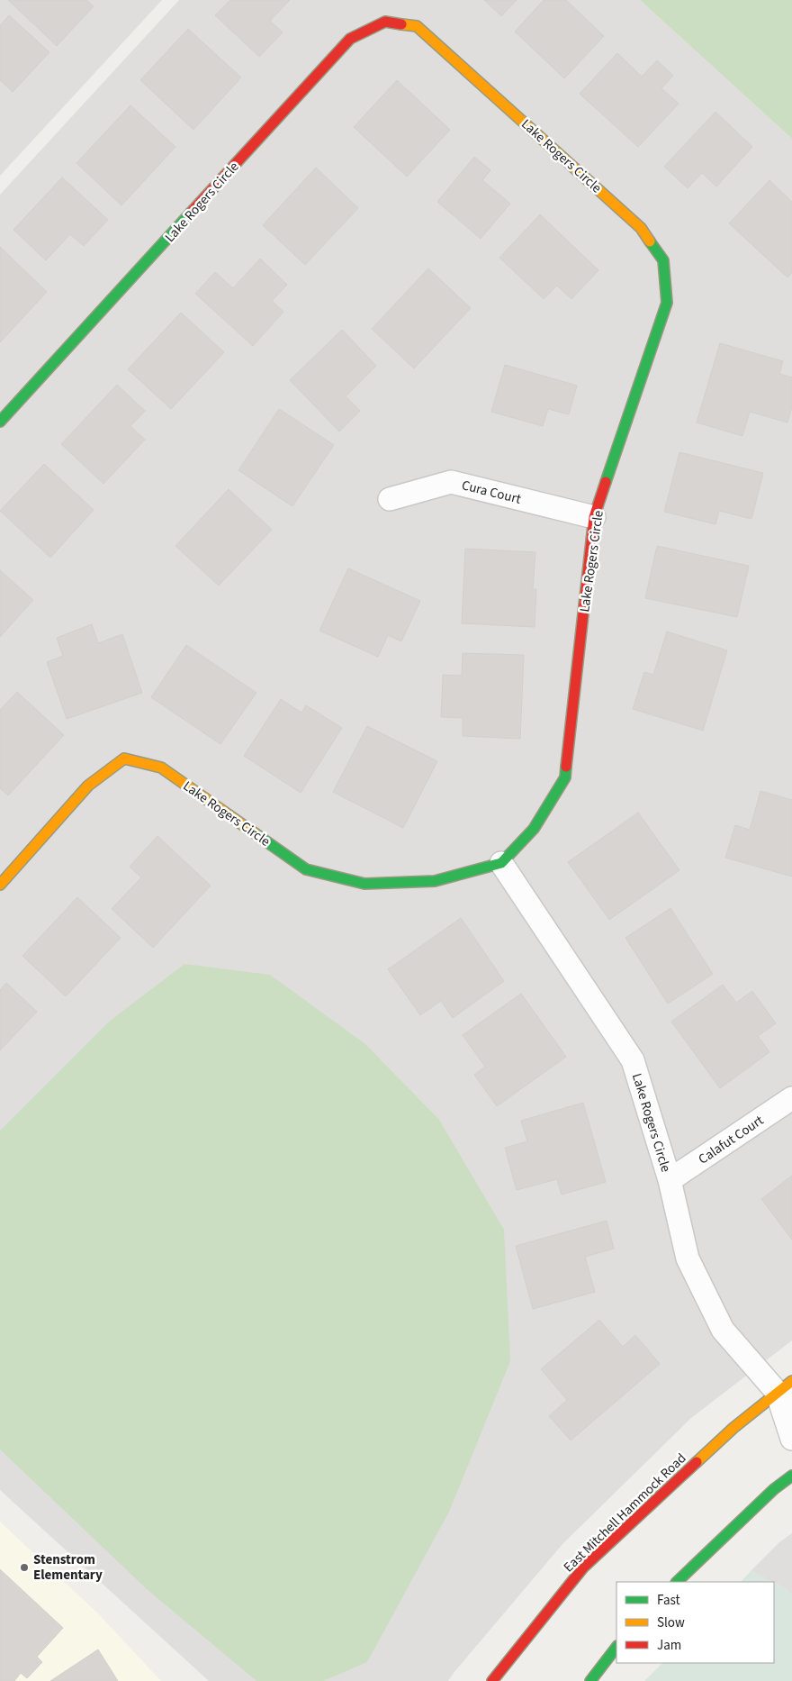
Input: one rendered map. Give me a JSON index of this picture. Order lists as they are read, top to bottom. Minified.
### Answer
{"streets":{"street":["Lake Rogers Circle","Cura Court","Calafut Court","East Mitchell Hammock Road"]},"crossings":[["Lake Rogers Circle","Cura Court"],["Lake Rogers Circle","Calafut Court"],["Lake Rogers Circle","East Mitchell Hammock Road"]],"places":["Stenstrom Elementary"],"legend":["Fast","Slow","Jam"]}
